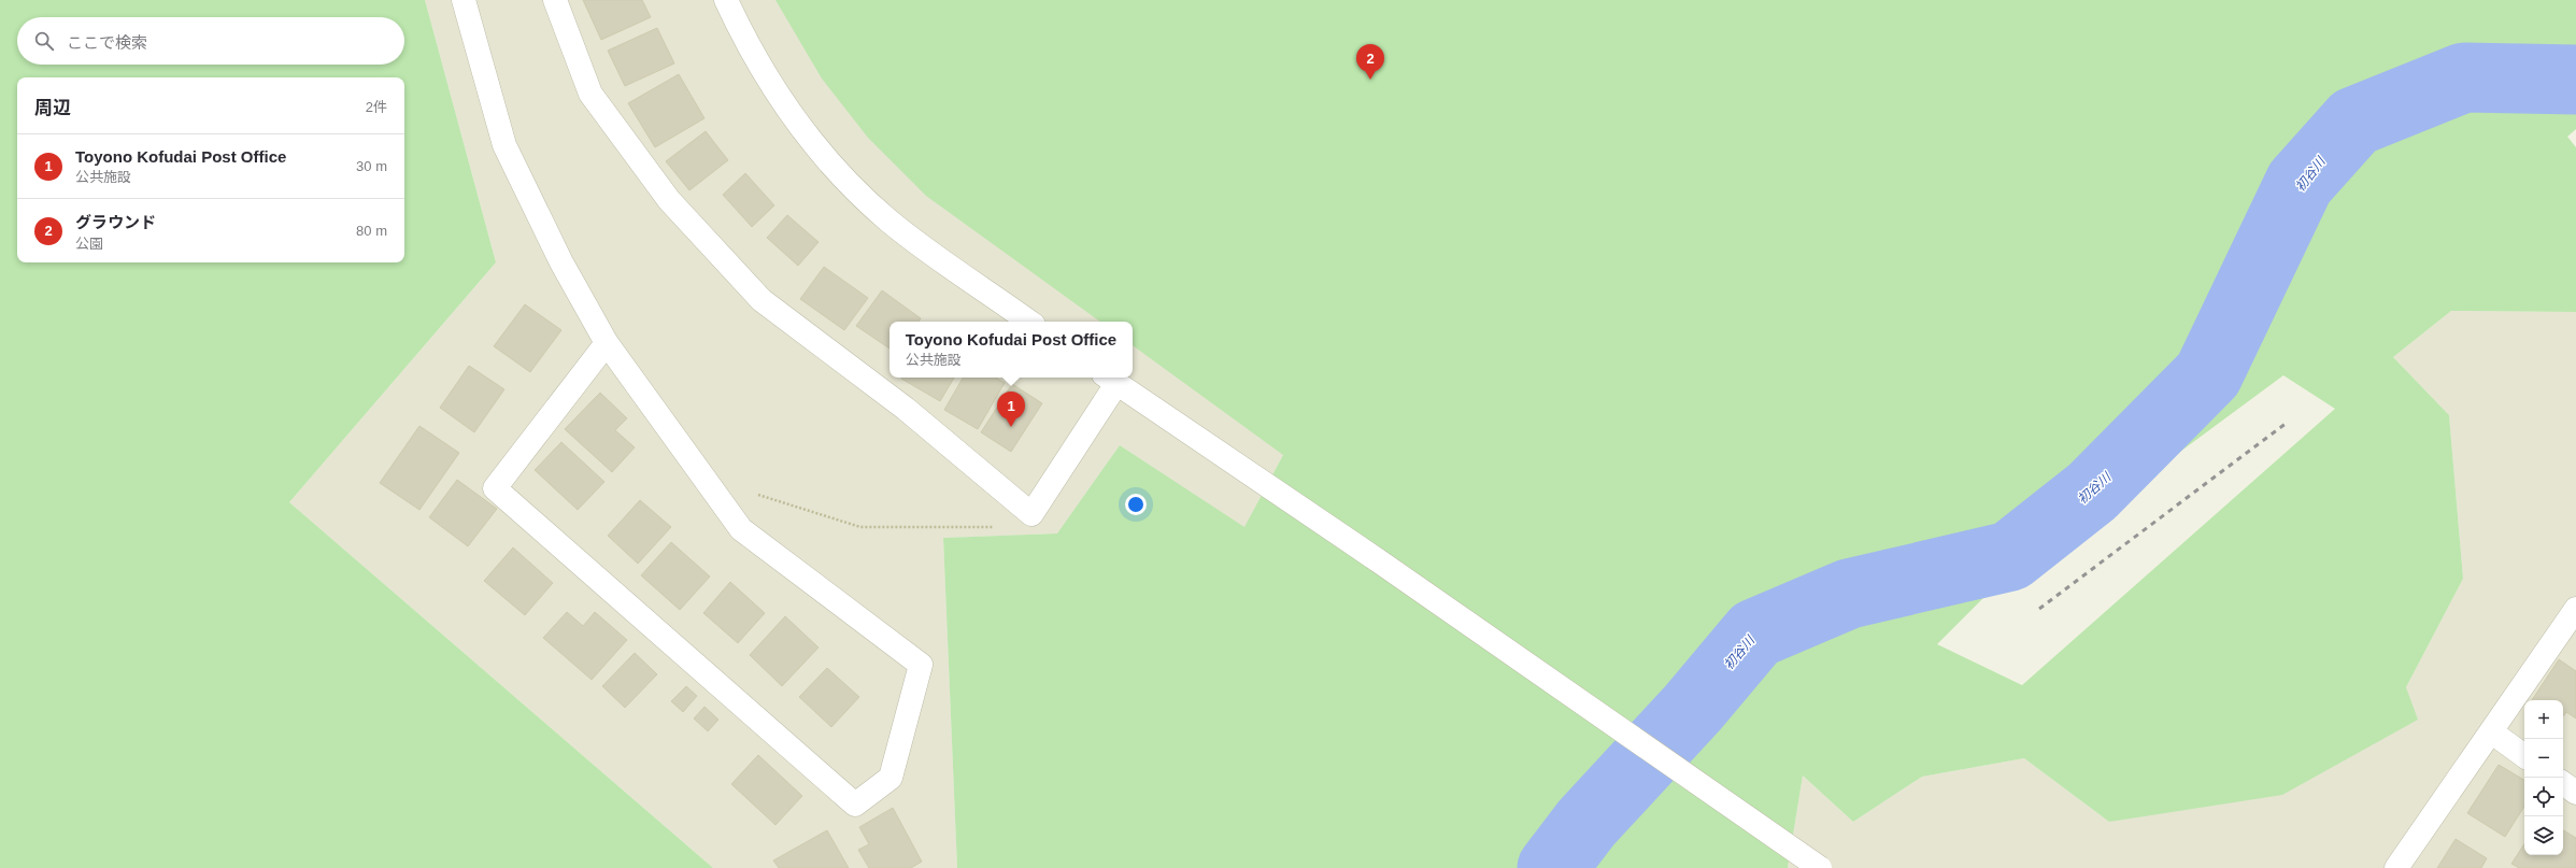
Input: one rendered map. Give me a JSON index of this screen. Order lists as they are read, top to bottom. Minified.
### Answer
{"water":["初谷川"],"page":{"search":"ここで検索","pins":["2","1"],"heading":["周辺","2件"],"list":[{"mark":"1","name":"Toyono Kofudai Post Office","note":"公共施設","value":"30 m"},{"mark":"2","name":"グラウンド","note":"公園","value":"80 m"}],"popup":["Toyono Kofudai Post Office","公共施設"],"map_buttons":["+","−"]}}
